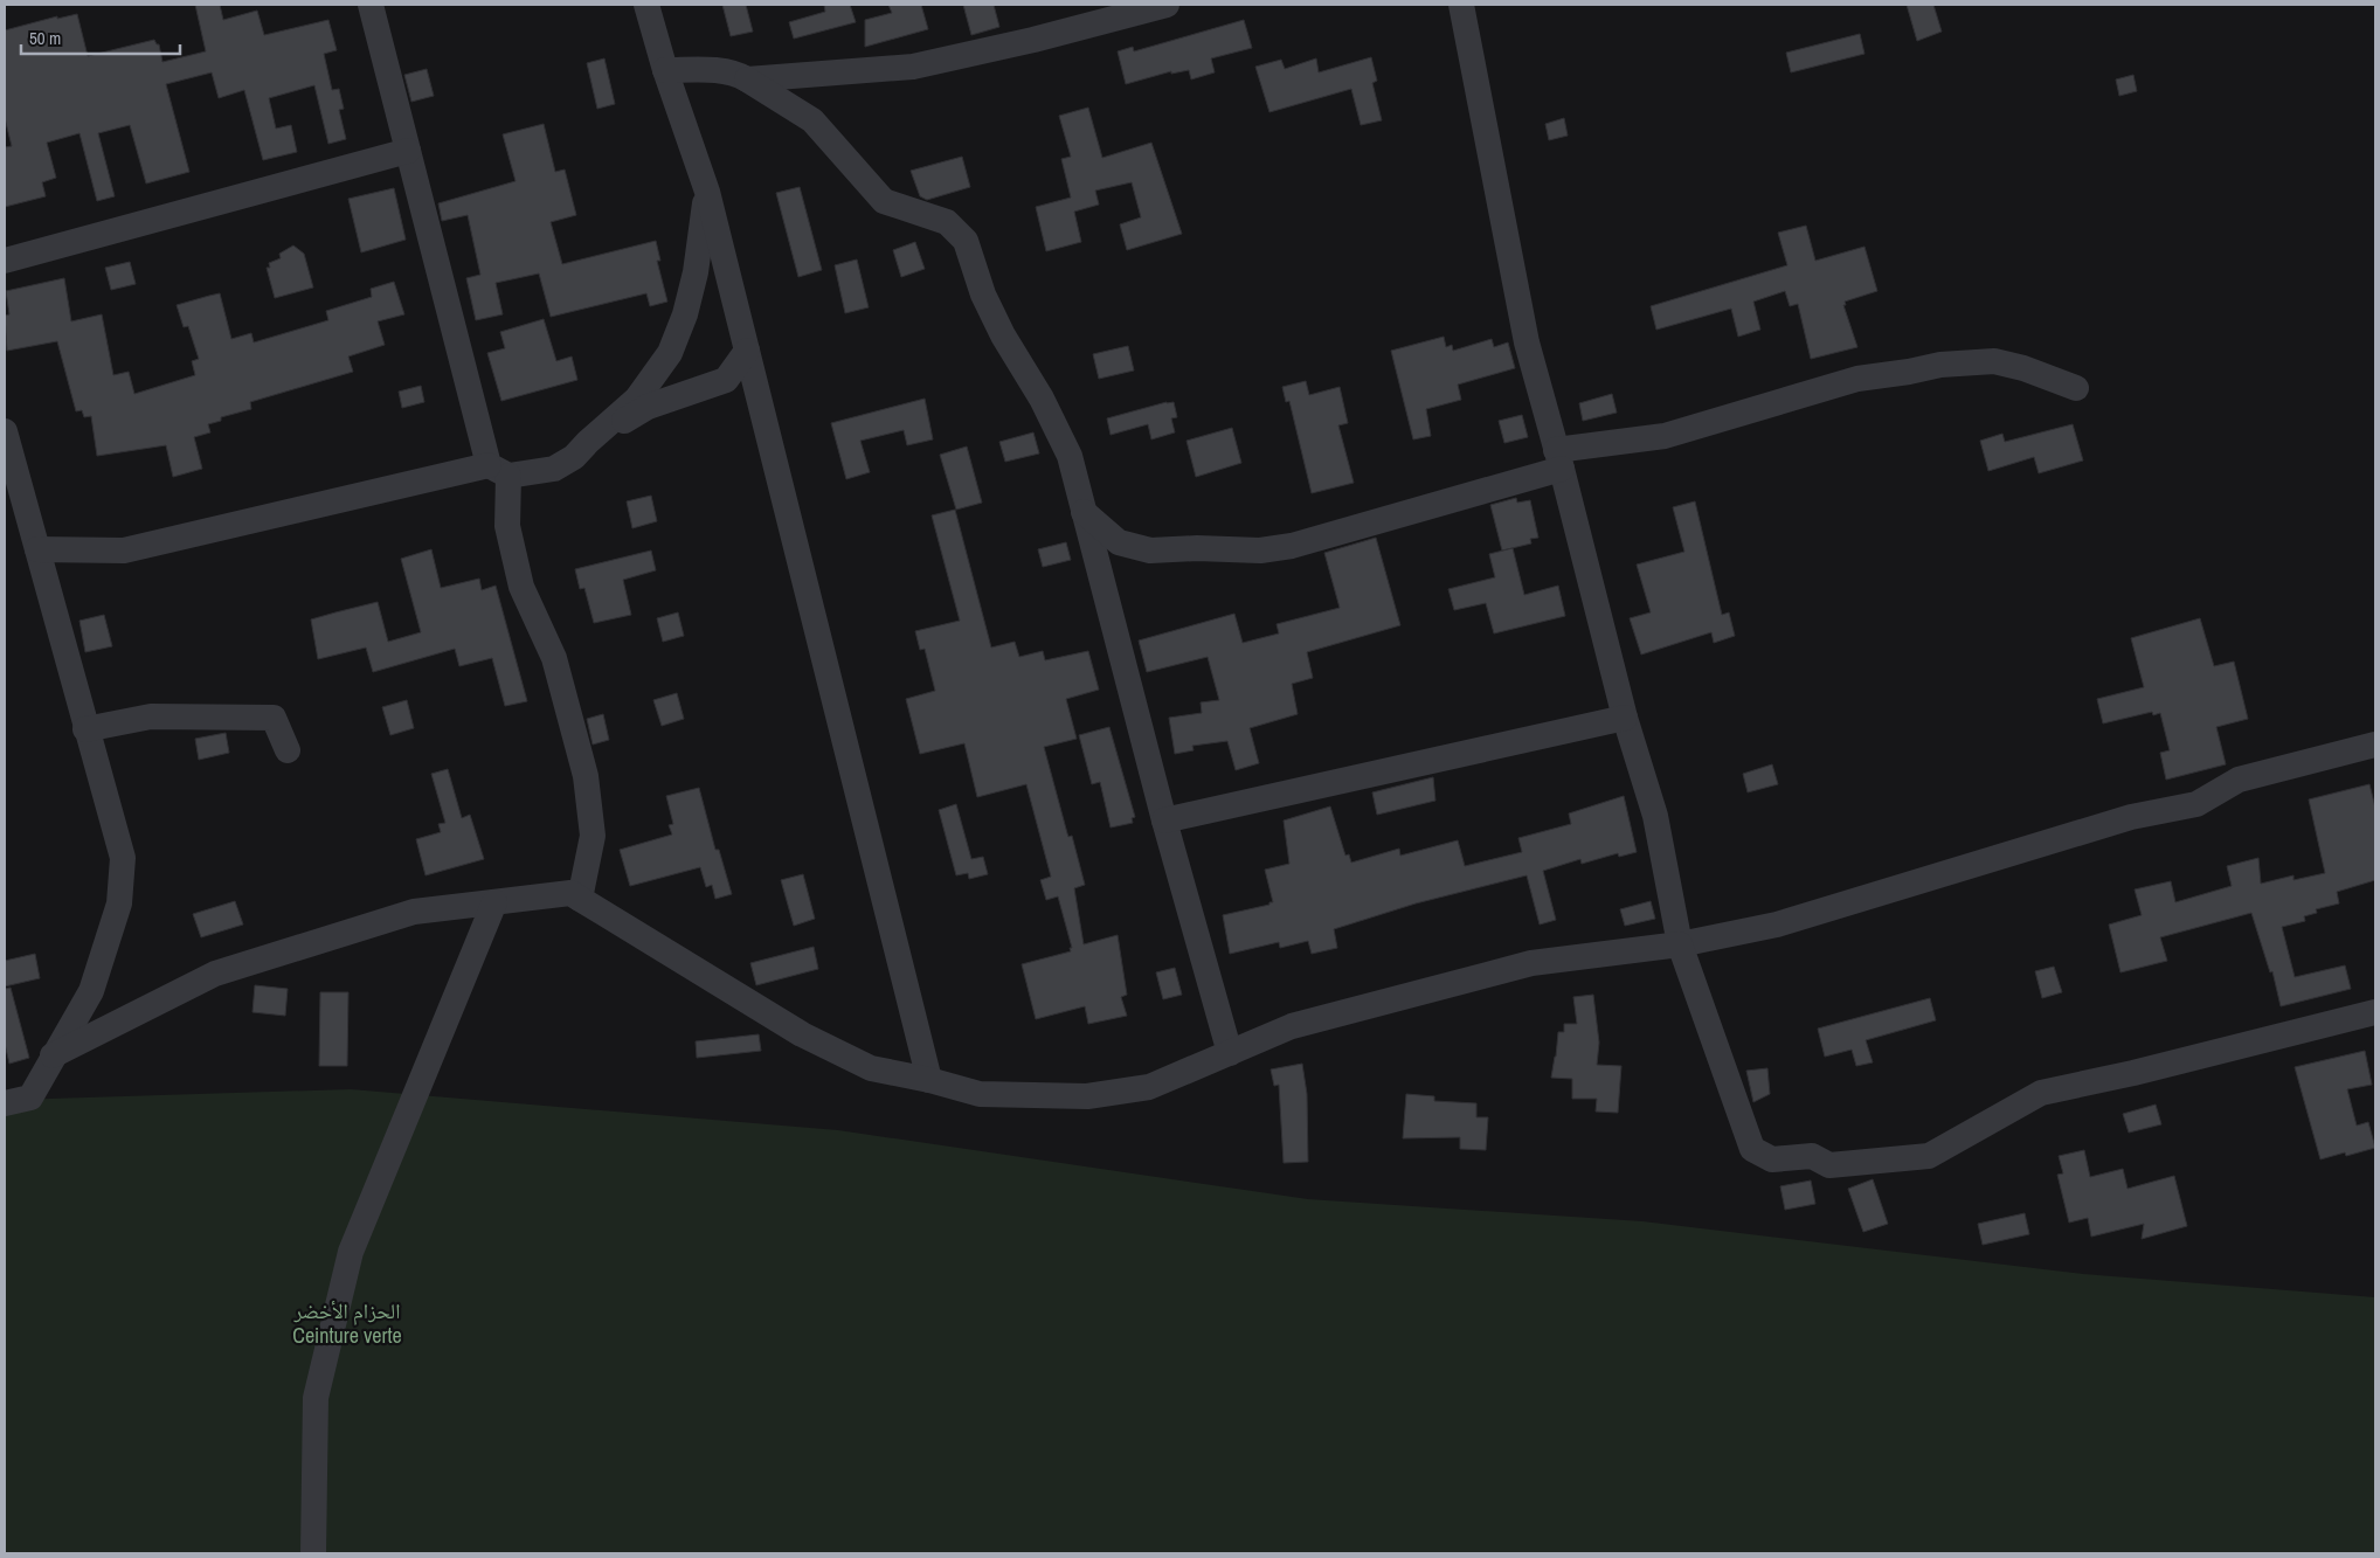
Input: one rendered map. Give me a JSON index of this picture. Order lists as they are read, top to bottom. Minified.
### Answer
{"parks":["الحزام الأخضر Ceinture verte"],"scale_bar":"50 m"}
